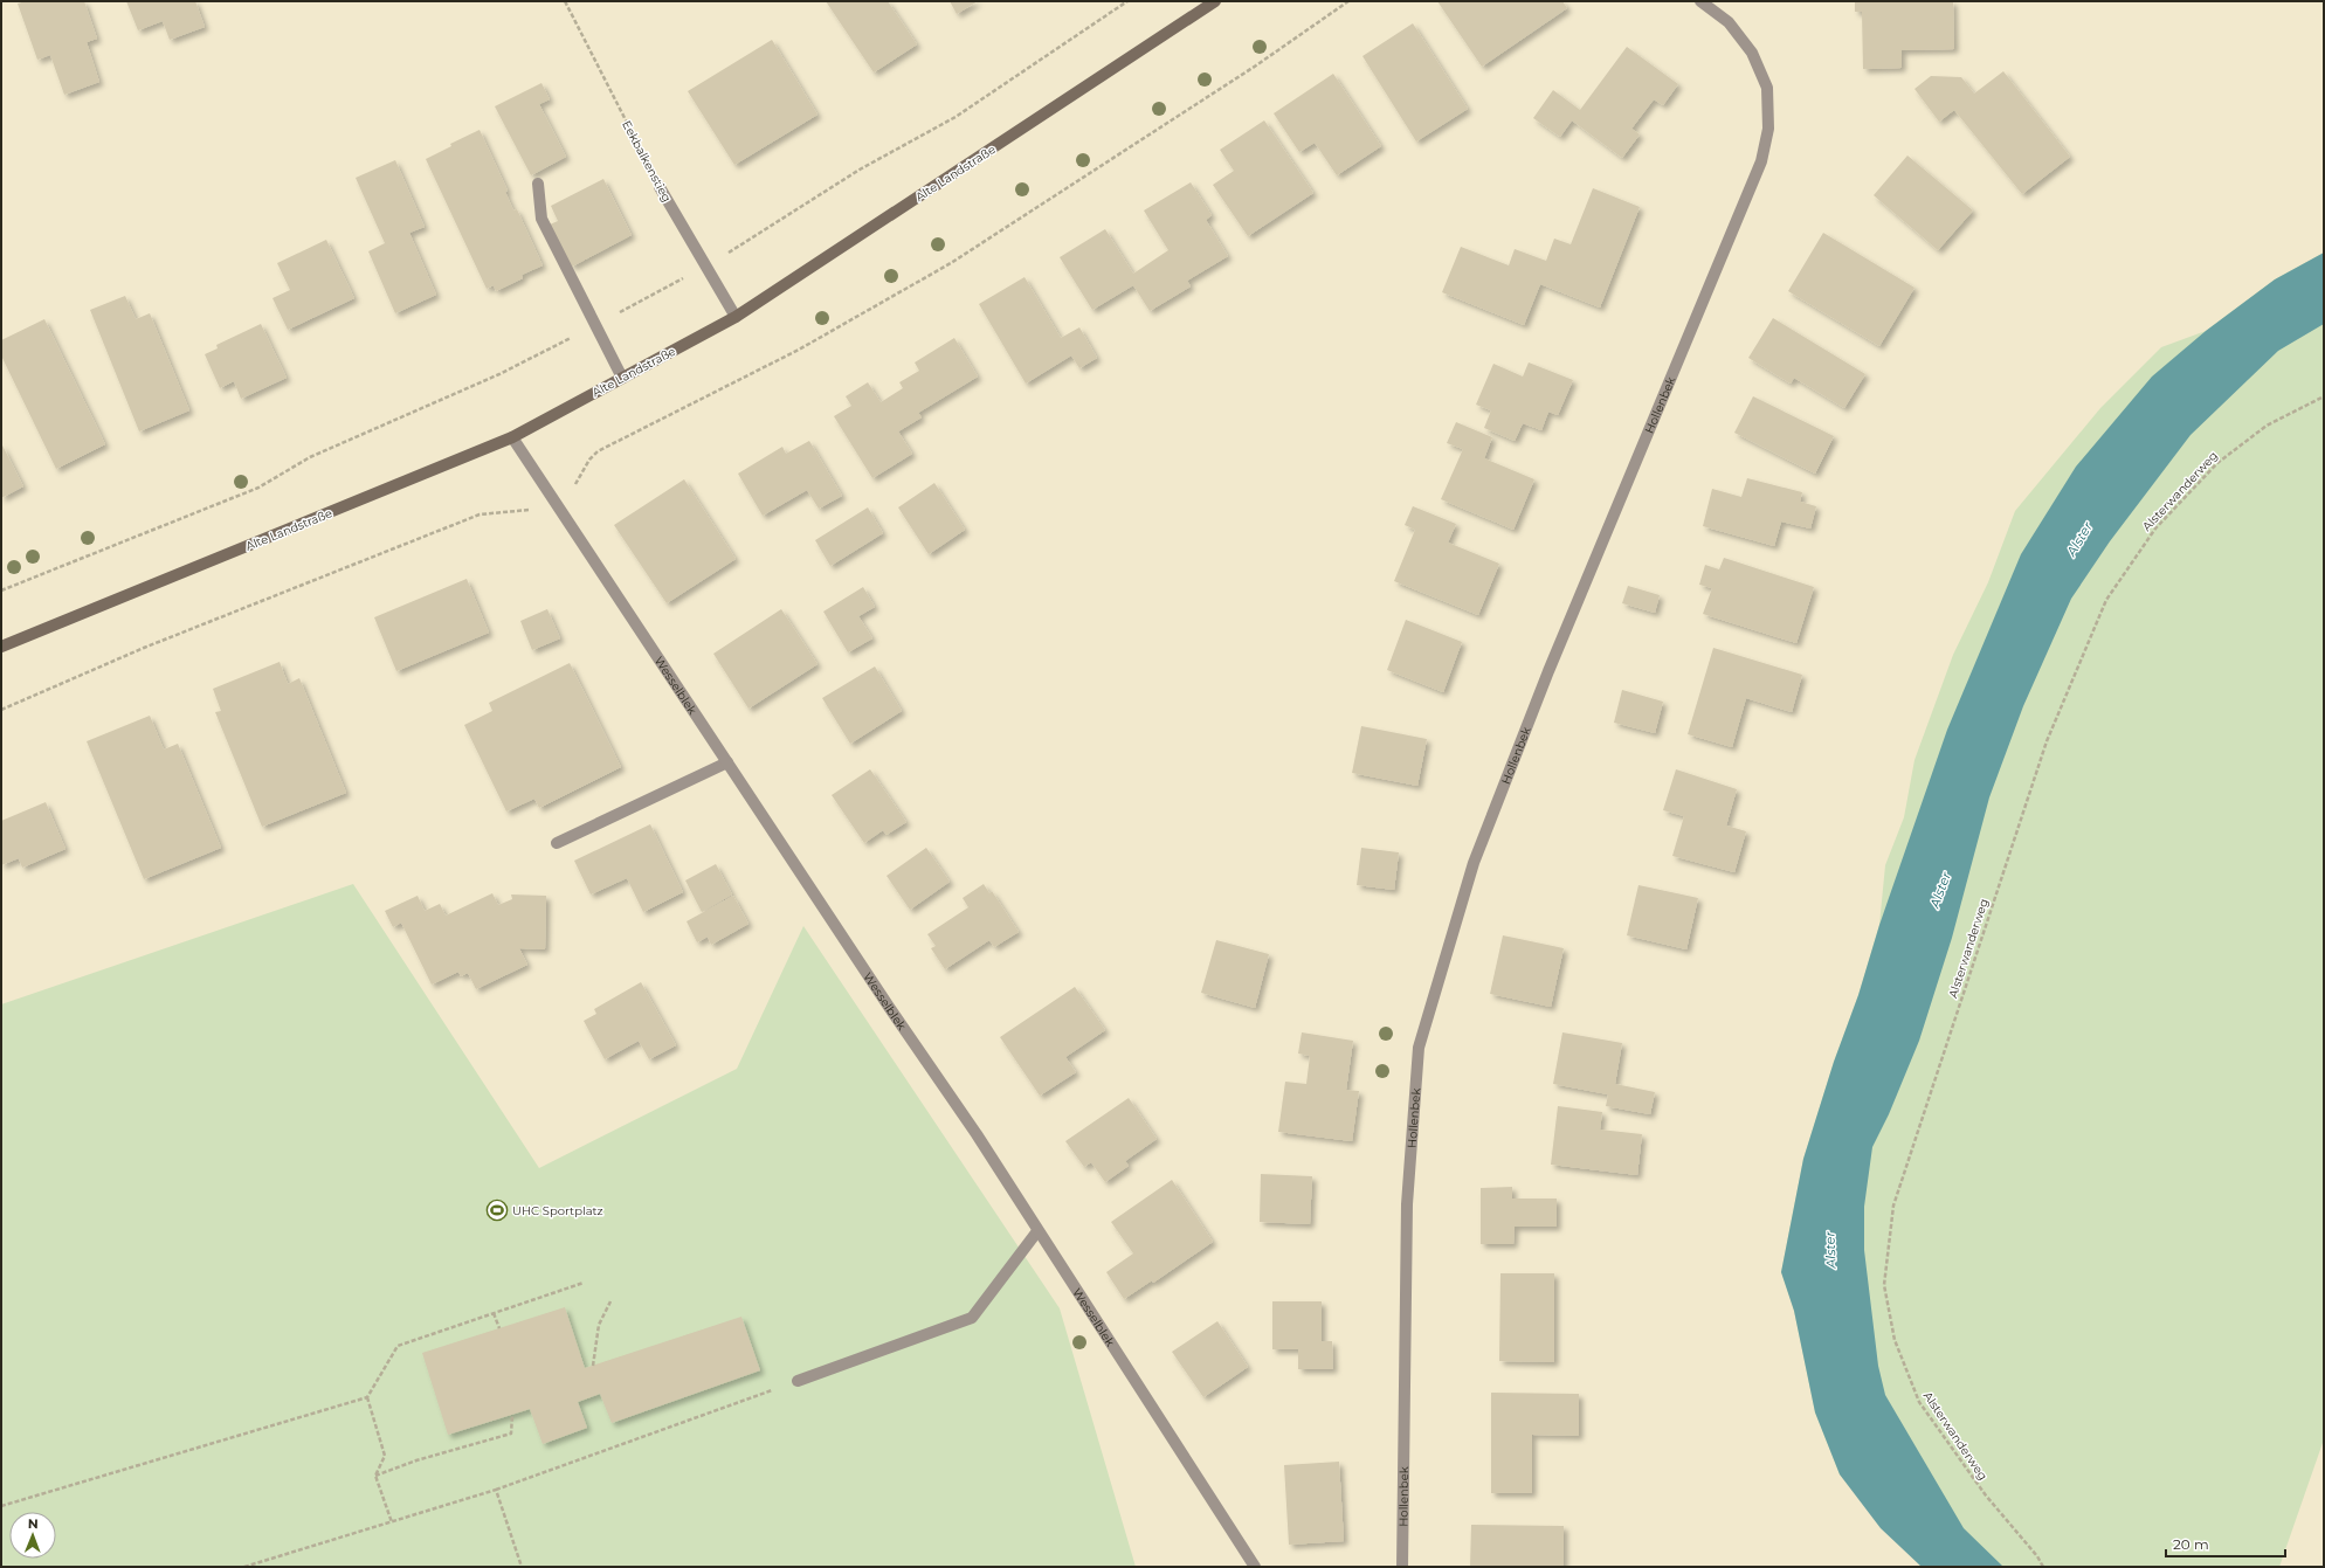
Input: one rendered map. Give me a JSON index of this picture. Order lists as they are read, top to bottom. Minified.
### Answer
{"streets":{"main road":["Alte Landstraße"],"street":["Eekbalkenstieg","Hollenbek","Wesselblek"],"path":["Alsterwanderweg"]},"crossings":[["Eekbalkenstieg","Alte Landstraße"],["Alte Landstraße","Wesselblek"]],"water":["Alster"],"places":{"sports":["UHC Sportplatz"]},"scale_bar":"20 m","north":"top"}
